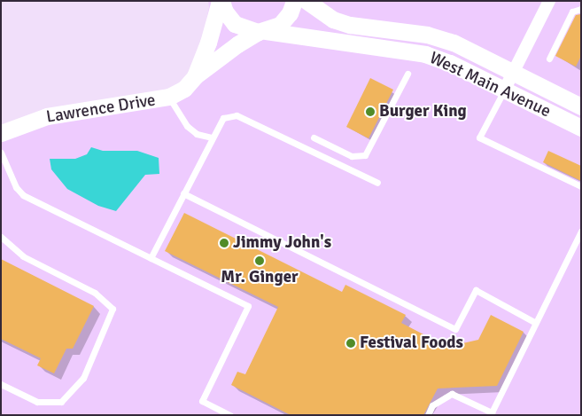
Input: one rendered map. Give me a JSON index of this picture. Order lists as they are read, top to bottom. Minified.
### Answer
{"streets":{"main road":["West Main Avenue","Lawrence Drive"]},"crossings":[["West Main Avenue","Lawrence Drive"]],"places":["Burger King","Jimmy John's","Mr. Ginger","Festival Foods"]}
